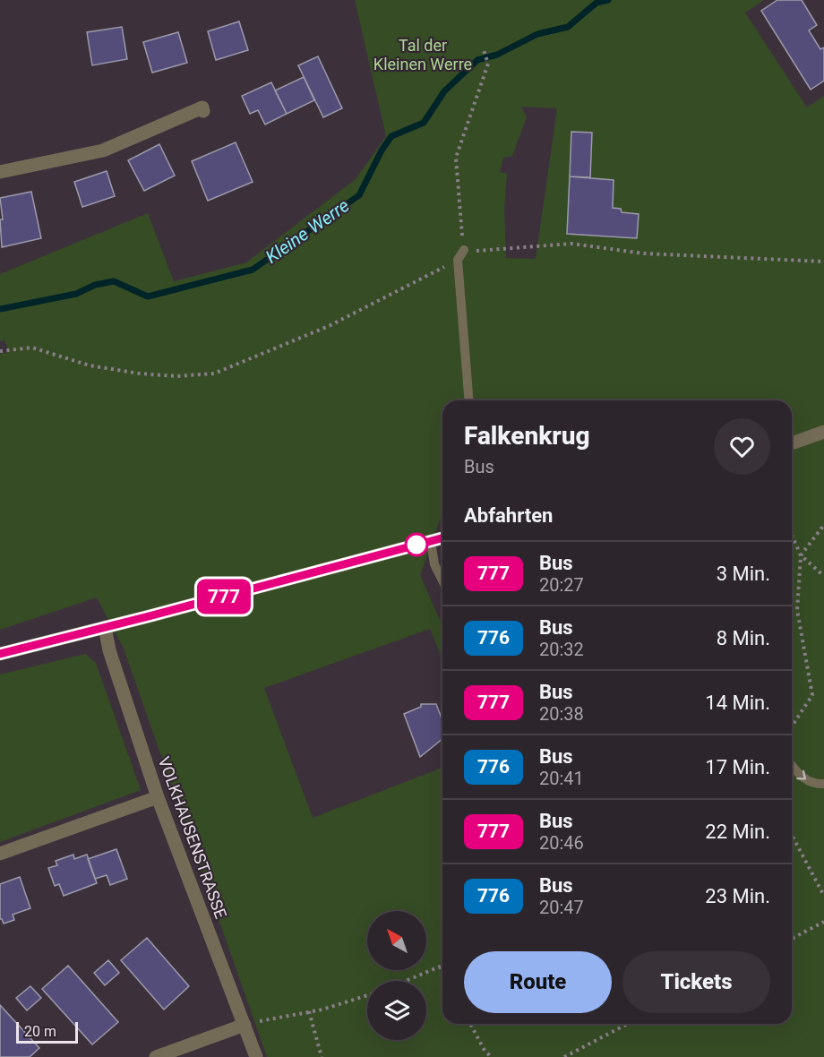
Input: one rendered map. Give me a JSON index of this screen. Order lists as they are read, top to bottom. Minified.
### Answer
{"streets":{"street":["VOLKHAUSENSTRASSE"]},"water":["Kleine Werre"],"parks":["Tal der Kleinen Werre"],"lines":["bus line 777"],"scale_bar":"20 m","north":"top left","page":{"on_map":"777","heading":[["Falkenkrug","Bus"],"Abfahrten"],"list":[{"mark":"777","name":"Bus","note":"20:27","value":"3 Min."},{"mark":"776","name":"Bus","note":"20:32","value":"8 Min."},{"mark":"777","name":"Bus","note":"20:38","value":"14 Min."},{"mark":"776","name":"Bus","note":"20:41","value":"17 Min."},{"mark":"777","name":"Bus","note":"20:46","value":"22 Min."},{"mark":"776","name":"Bus","note":"20:47","value":"23 Min."}],"buttons":["Route","Tickets"],"scale":"20 m"}}
